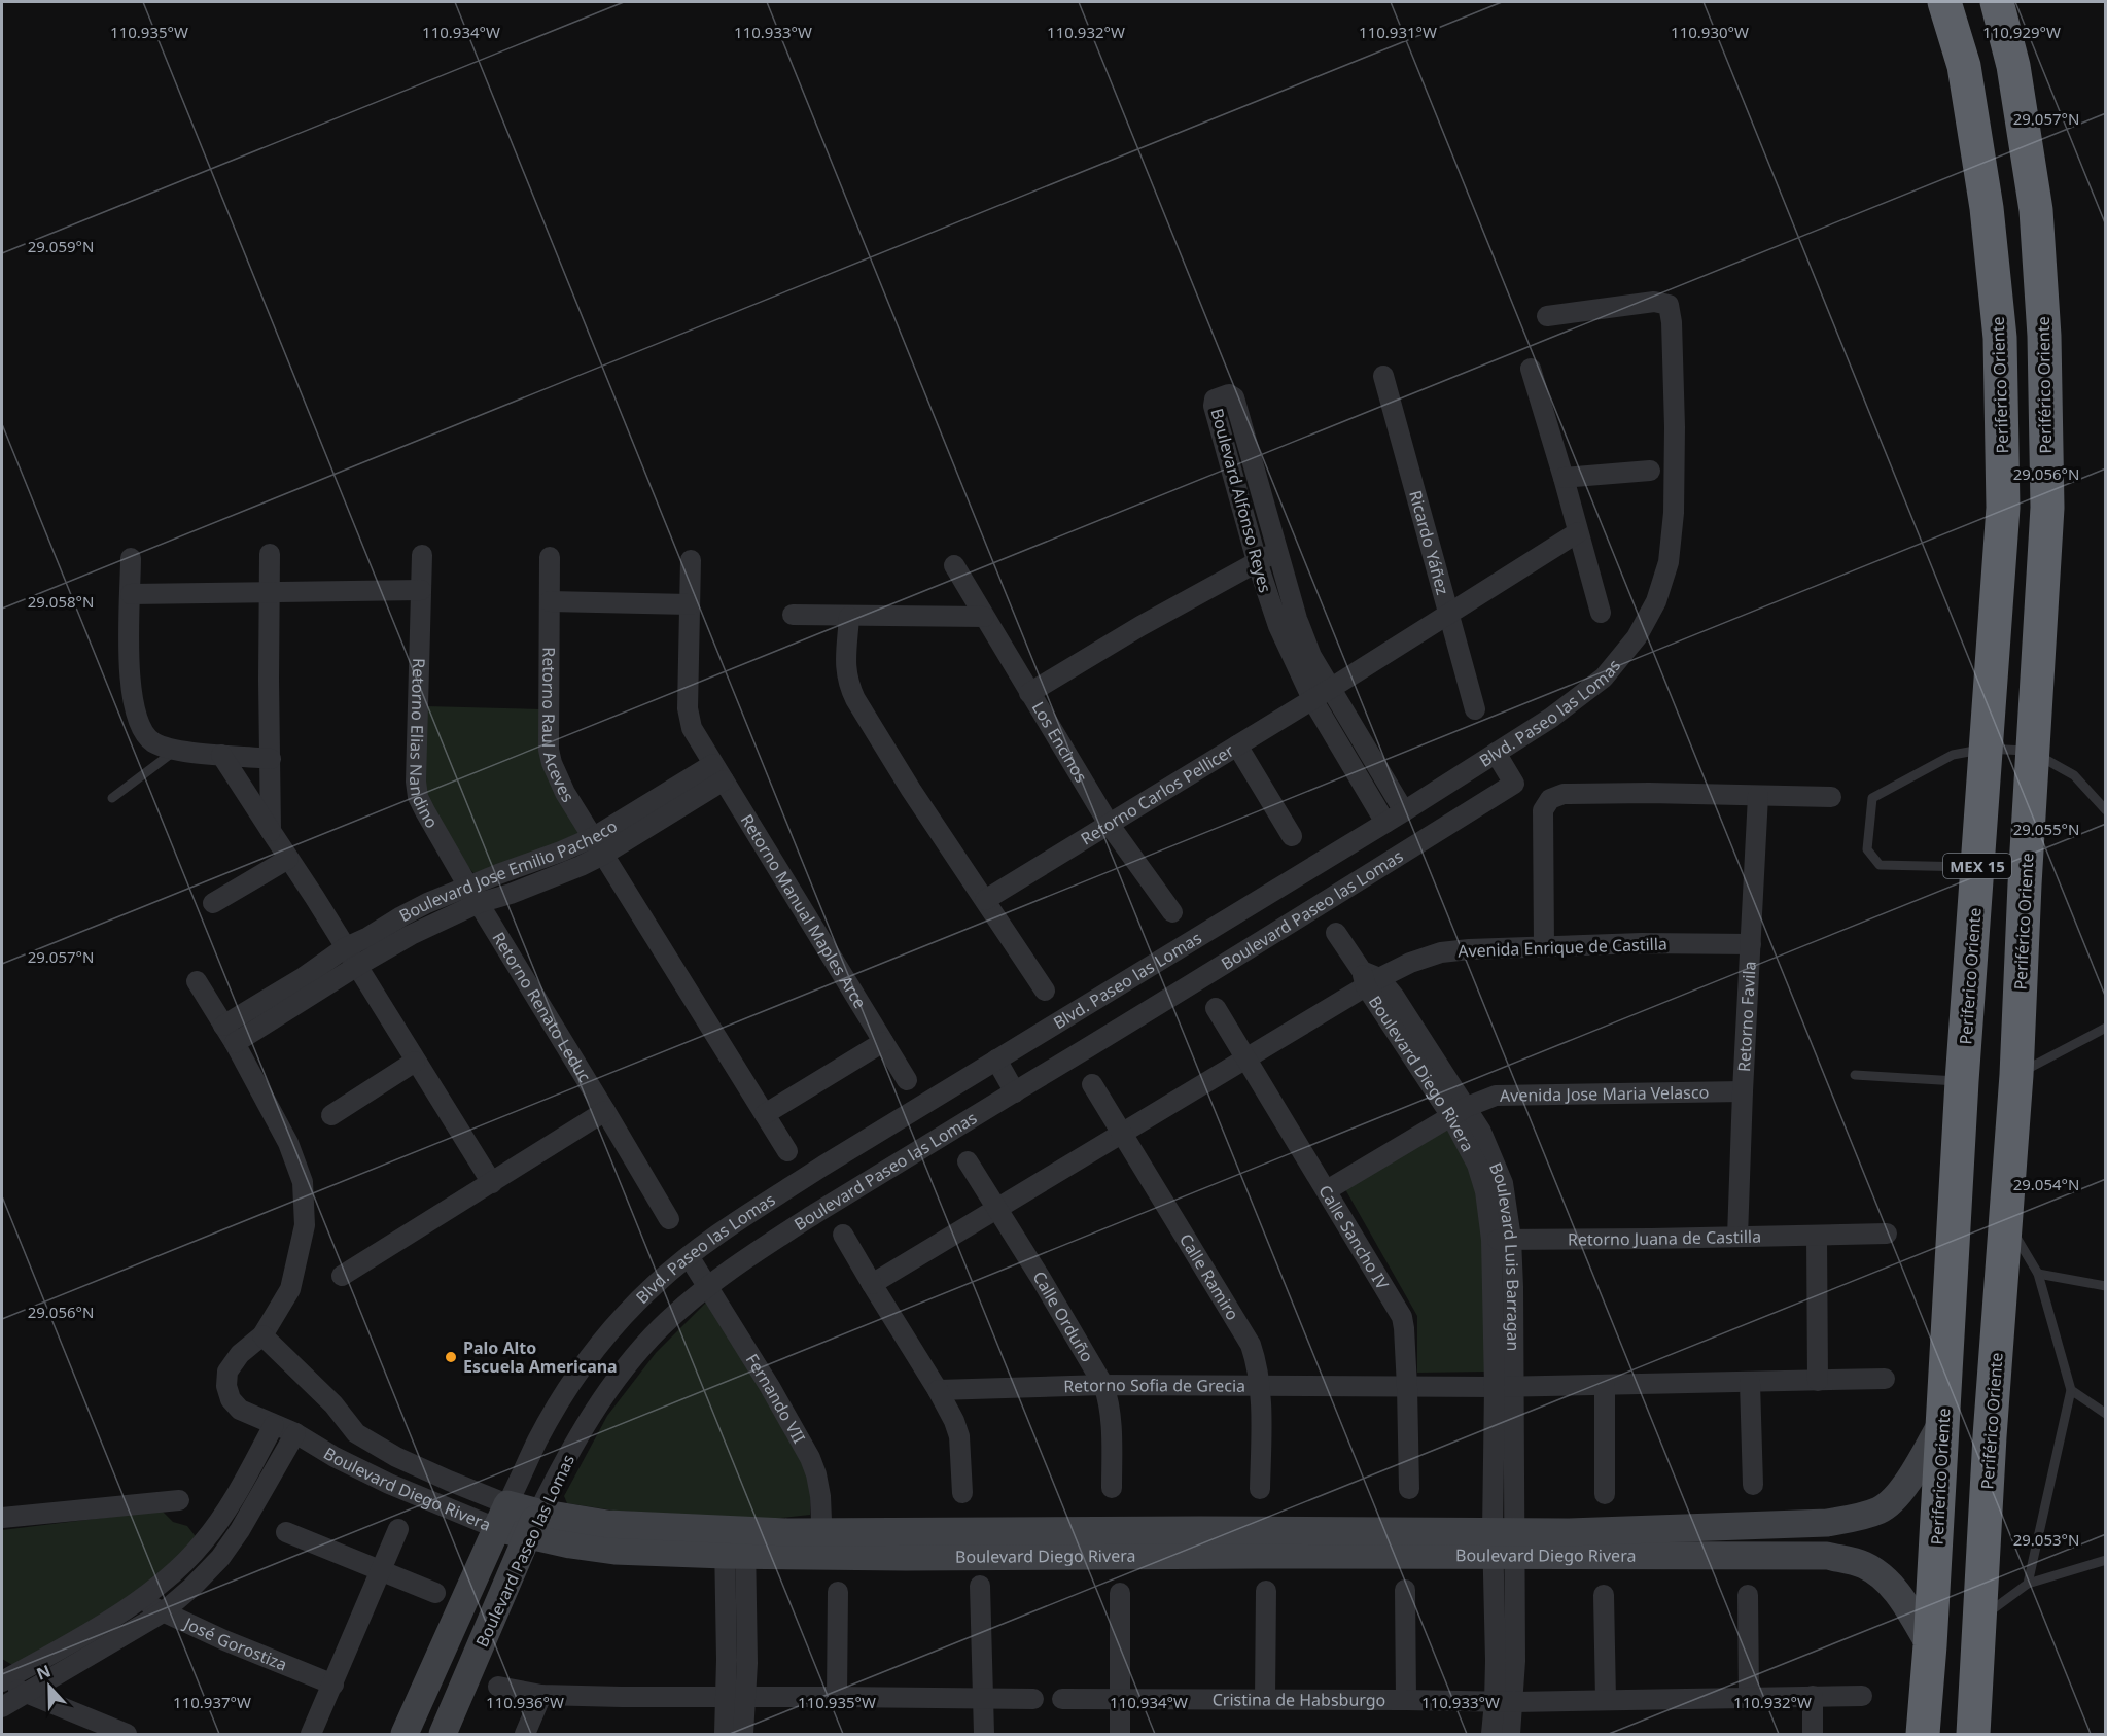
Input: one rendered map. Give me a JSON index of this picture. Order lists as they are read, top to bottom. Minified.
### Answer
{"streets":{"highway":["Periferico Oriente","Periférico Oriente","MEX 15"],"street":["Boulevard Alfonso Reyes","Ricardo Yáñez","Blvd. Paseo las Lomas","Retorno Raul Aceves","Los Encinos","Retorno Elias Nandino","Retorno Carlos Pellicer","Boulevard Jose Emilio Pacheco","Boulevard Paseo las Lomas","Retorno Manual Maples Arce","Avenida Enrique de Castilla","Retorno Renato Leduc","Retorno Favila","Boulevard Diego Rivera","Avenida Jose Maria Velasco","Calle Sancho IV","Retorno Juana de Castilla","Boulevard Luis Barragan","Calle Ramiro","Calle Orduño","Retorno Sofia de Grecia","Fernando VII","José Gorostiza","Cristina de Habsburgo"]},"crossings":[["Periferico Oriente","Boulevard Diego Rivera"],["Boulevard Alfonso Reyes","Blvd. Paseo las Lomas"],["Boulevard Alfonso Reyes","Retorno Carlos Pellicer"],["Ricardo Yáñez","Retorno Carlos Pellicer"],["Blvd. Paseo las Lomas","Boulevard Paseo las Lomas"],["Blvd. Paseo las Lomas","Boulevard Diego Rivera"],["Blvd. Paseo las Lomas","Fernando VII"],["Retorno Raul Aceves","Boulevard Jose Emilio Pacheco"],["Los Encinos","Retorno Carlos Pellicer"],["Retorno Elias Nandino","Boulevard Jose Emilio Pacheco"],["Retorno Elias Nandino","Retorno Renato Leduc"],["Boulevard Jose Emilio Pacheco","Retorno Manual Maples Arce"],["Boulevard Jose Emilio Pacheco","Retorno Renato Leduc"],["Boulevard Jose Emilio Pacheco","Boulevard Diego Rivera"],["Boulevard Paseo las Lomas","Boulevard Diego Rivera"],["Boulevard Paseo las Lomas","Fernando VII"],["Avenida Enrique de Castilla","Retorno Favila"],["Avenida Enrique de Castilla","Boulevard Luis Barragan"],["Retorno Favila","Avenida Jose Maria Velasco"],["Retorno Favila","Retorno Juana de Castilla"],["Boulevard Diego Rivera","Boulevard Luis Barragan"],["Boulevard Diego Rivera","Fernando VII"],["Avenida Jose Maria Velasco","Calle Sancho IV"],["Avenida Jose Maria Velasco","Boulevard Luis Barragan"],["Calle Sancho IV","Retorno Sofia de Grecia"],["Retorno Juana de Castilla","Boulevard Luis Barragan"],["Boulevard Luis Barragan","Retorno Sofia de Grecia"],["Boulevard Luis Barragan","Cristina de Habsburgo"],["Calle Ramiro","Retorno Sofia de Grecia"],["Calle Orduño","Retorno Sofia de Grecia"]],"places":["Palo Alto Escuela Americana"],"north":"top","coordinates":["110.929°W","110.935°W","110.934°W","110.933°W","110.930°W","110.932°W","110.931°W","29.057°N","29.059°N","29.056°N","29.058°N","29.055°N","29.054°N","29.053°N","110.937°W","110.936°W"]}
